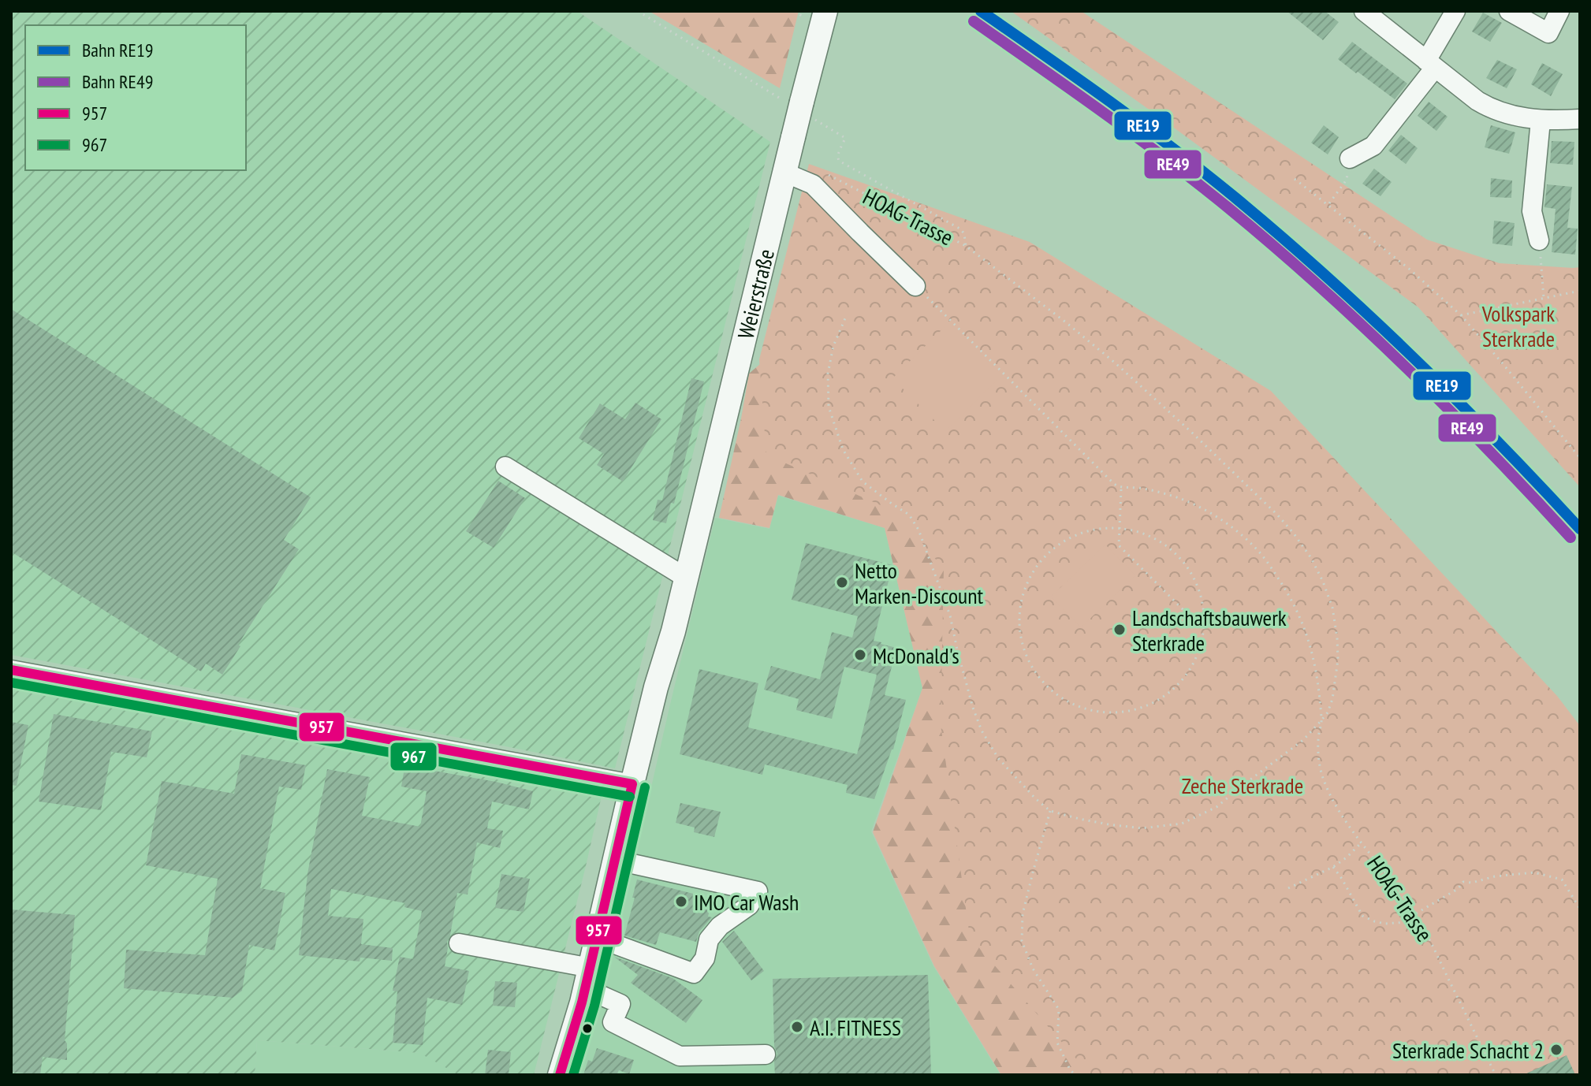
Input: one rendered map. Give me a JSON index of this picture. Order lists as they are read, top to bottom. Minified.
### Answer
{"streets":{"main road":["Weierstraße"],"path":["HOAG-Trasse"]},"crossings":[["HOAG-Trasse","Weierstraße"]],"parks":["Volkspark Sterkrade","Zeche Sterkrade"],"places":["Netto Marken-Discount","Landschaftsbauwerk Sterkrade","McDonald's","IMO Car Wash","A.I. FITNESS","Sterkrade Schacht 2"],"lines":["rail line RE19","rail line RE49","transit line 957","transit line 967"],"legend":["Bahn RE19","Bahn RE49","957","967"]}
